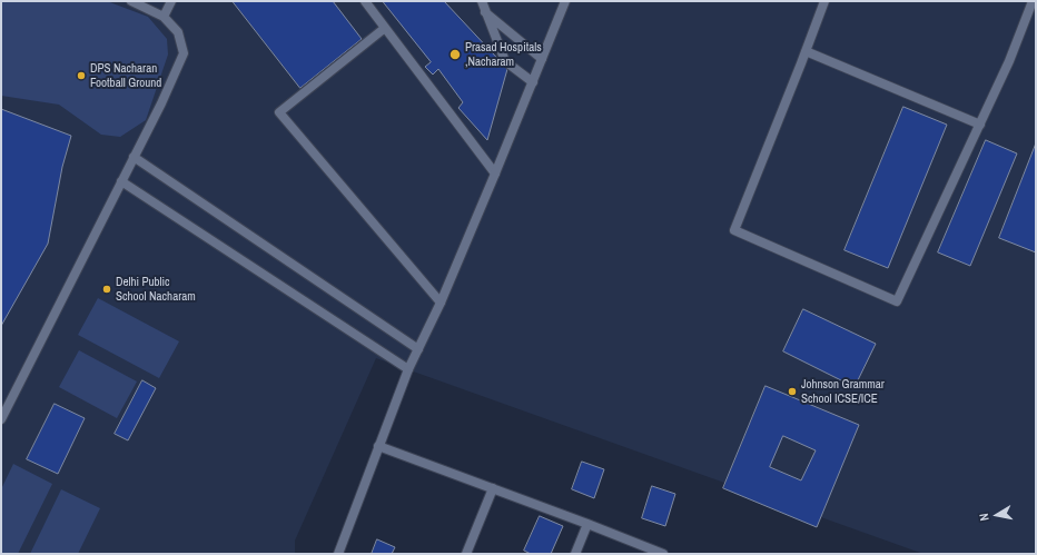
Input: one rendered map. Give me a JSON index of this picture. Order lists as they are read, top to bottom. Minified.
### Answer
{"places":["Prasad Hospitals ,Nacharam","DPS Nacharan Football Ground","Delhi Public School Nacharam","Johnson Grammar School ICSE/ICE"],"north":"left"}
